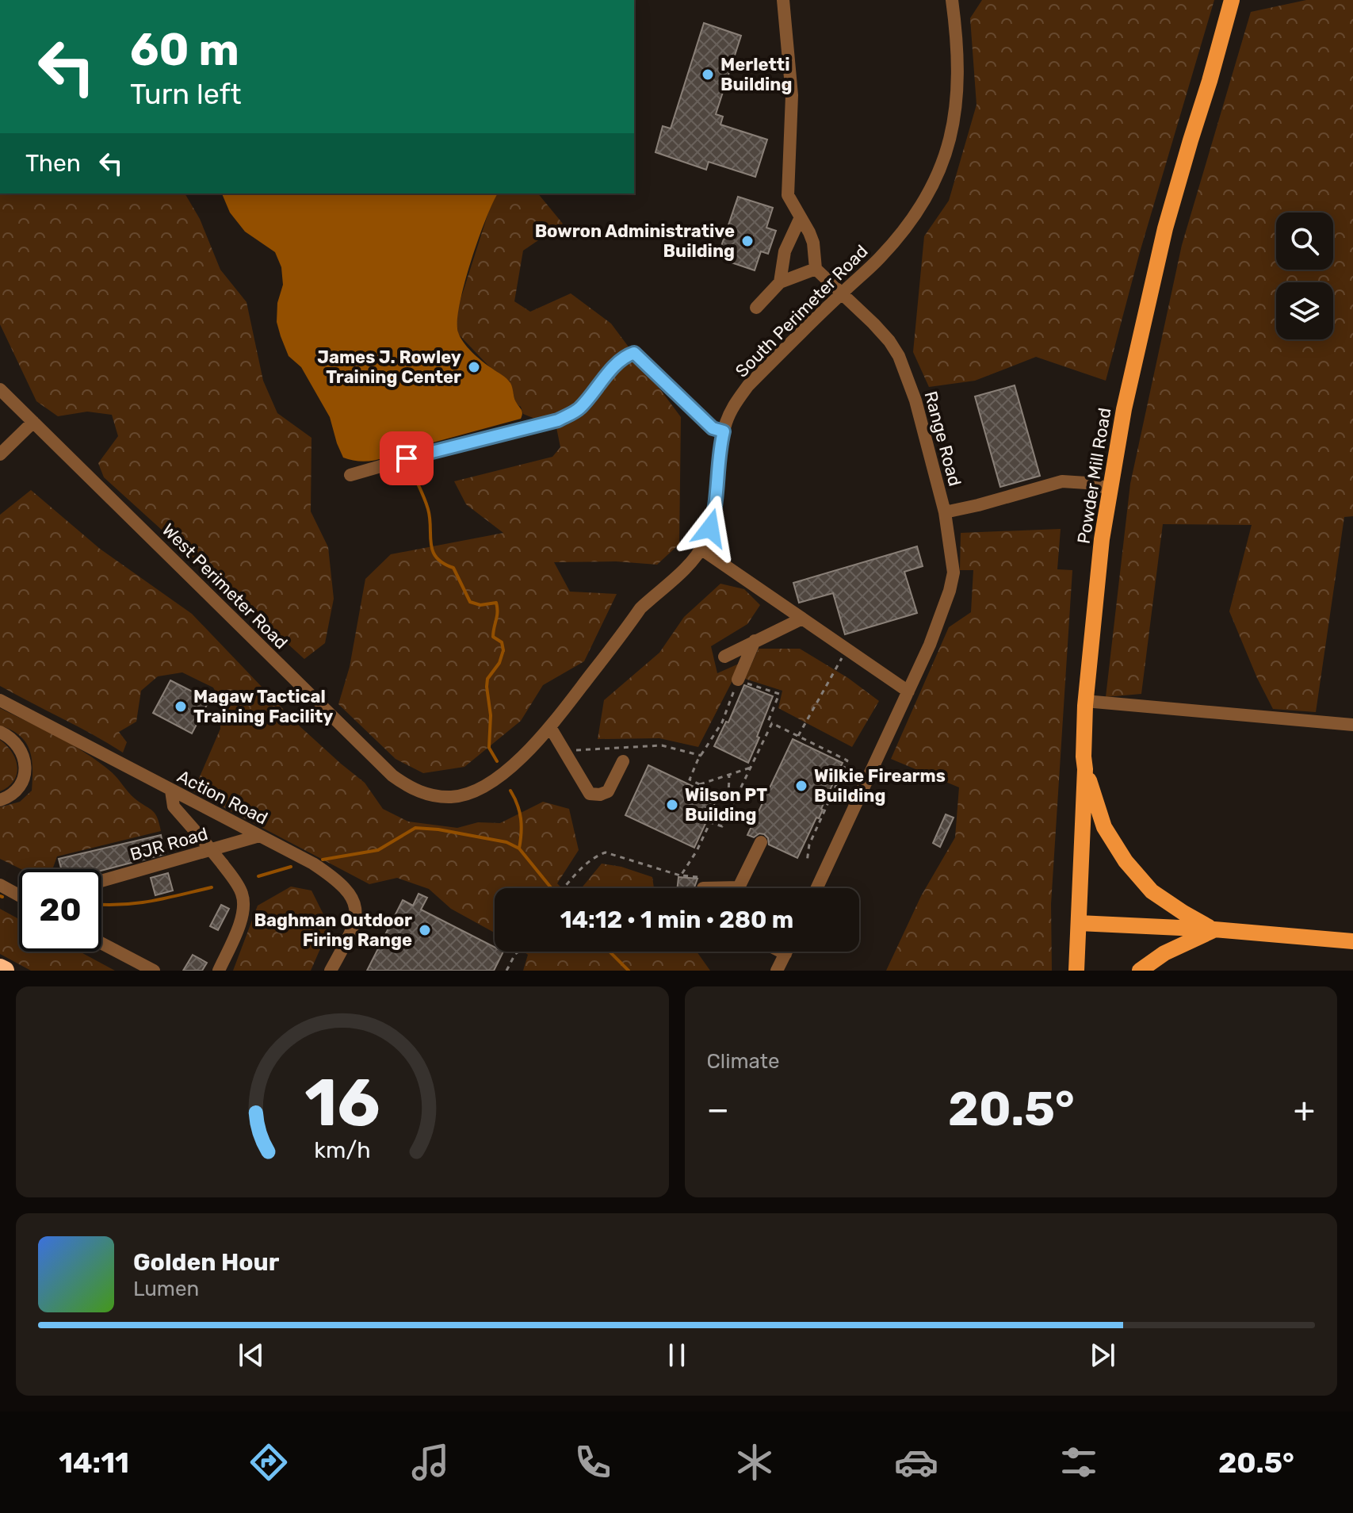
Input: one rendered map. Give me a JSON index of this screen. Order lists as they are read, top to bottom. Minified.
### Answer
{"streets":{"main road":["Powder Mill Road"],"lane":["South Perimeter Road","Range Road","West Perimeter Road","Action Road","BJR Road"]},"crossings":[["South Perimeter Road","Range Road"],["South Perimeter Road","West Perimeter Road"],["Action Road","BJR Road"]],"places":["Merletti Building","Bowron Administrative Building","James J. Rowley Training Center","Magaw Tactical Training Facility","Wilkie Firearms Building","Wilson PT Building","Baghman Outdoor Firing Range"],"page":{"turn":["60 m","Turn left"],"then":"Then","limit":"20","trip":"14:12 · 1 min · 280 m","tile":"Climate","heat":["−","20.5°","+"],"song":["Golden Hour","Lumen"],"tabs":["14:11","20.5°"],"gauge":["16","km/h"]}}
